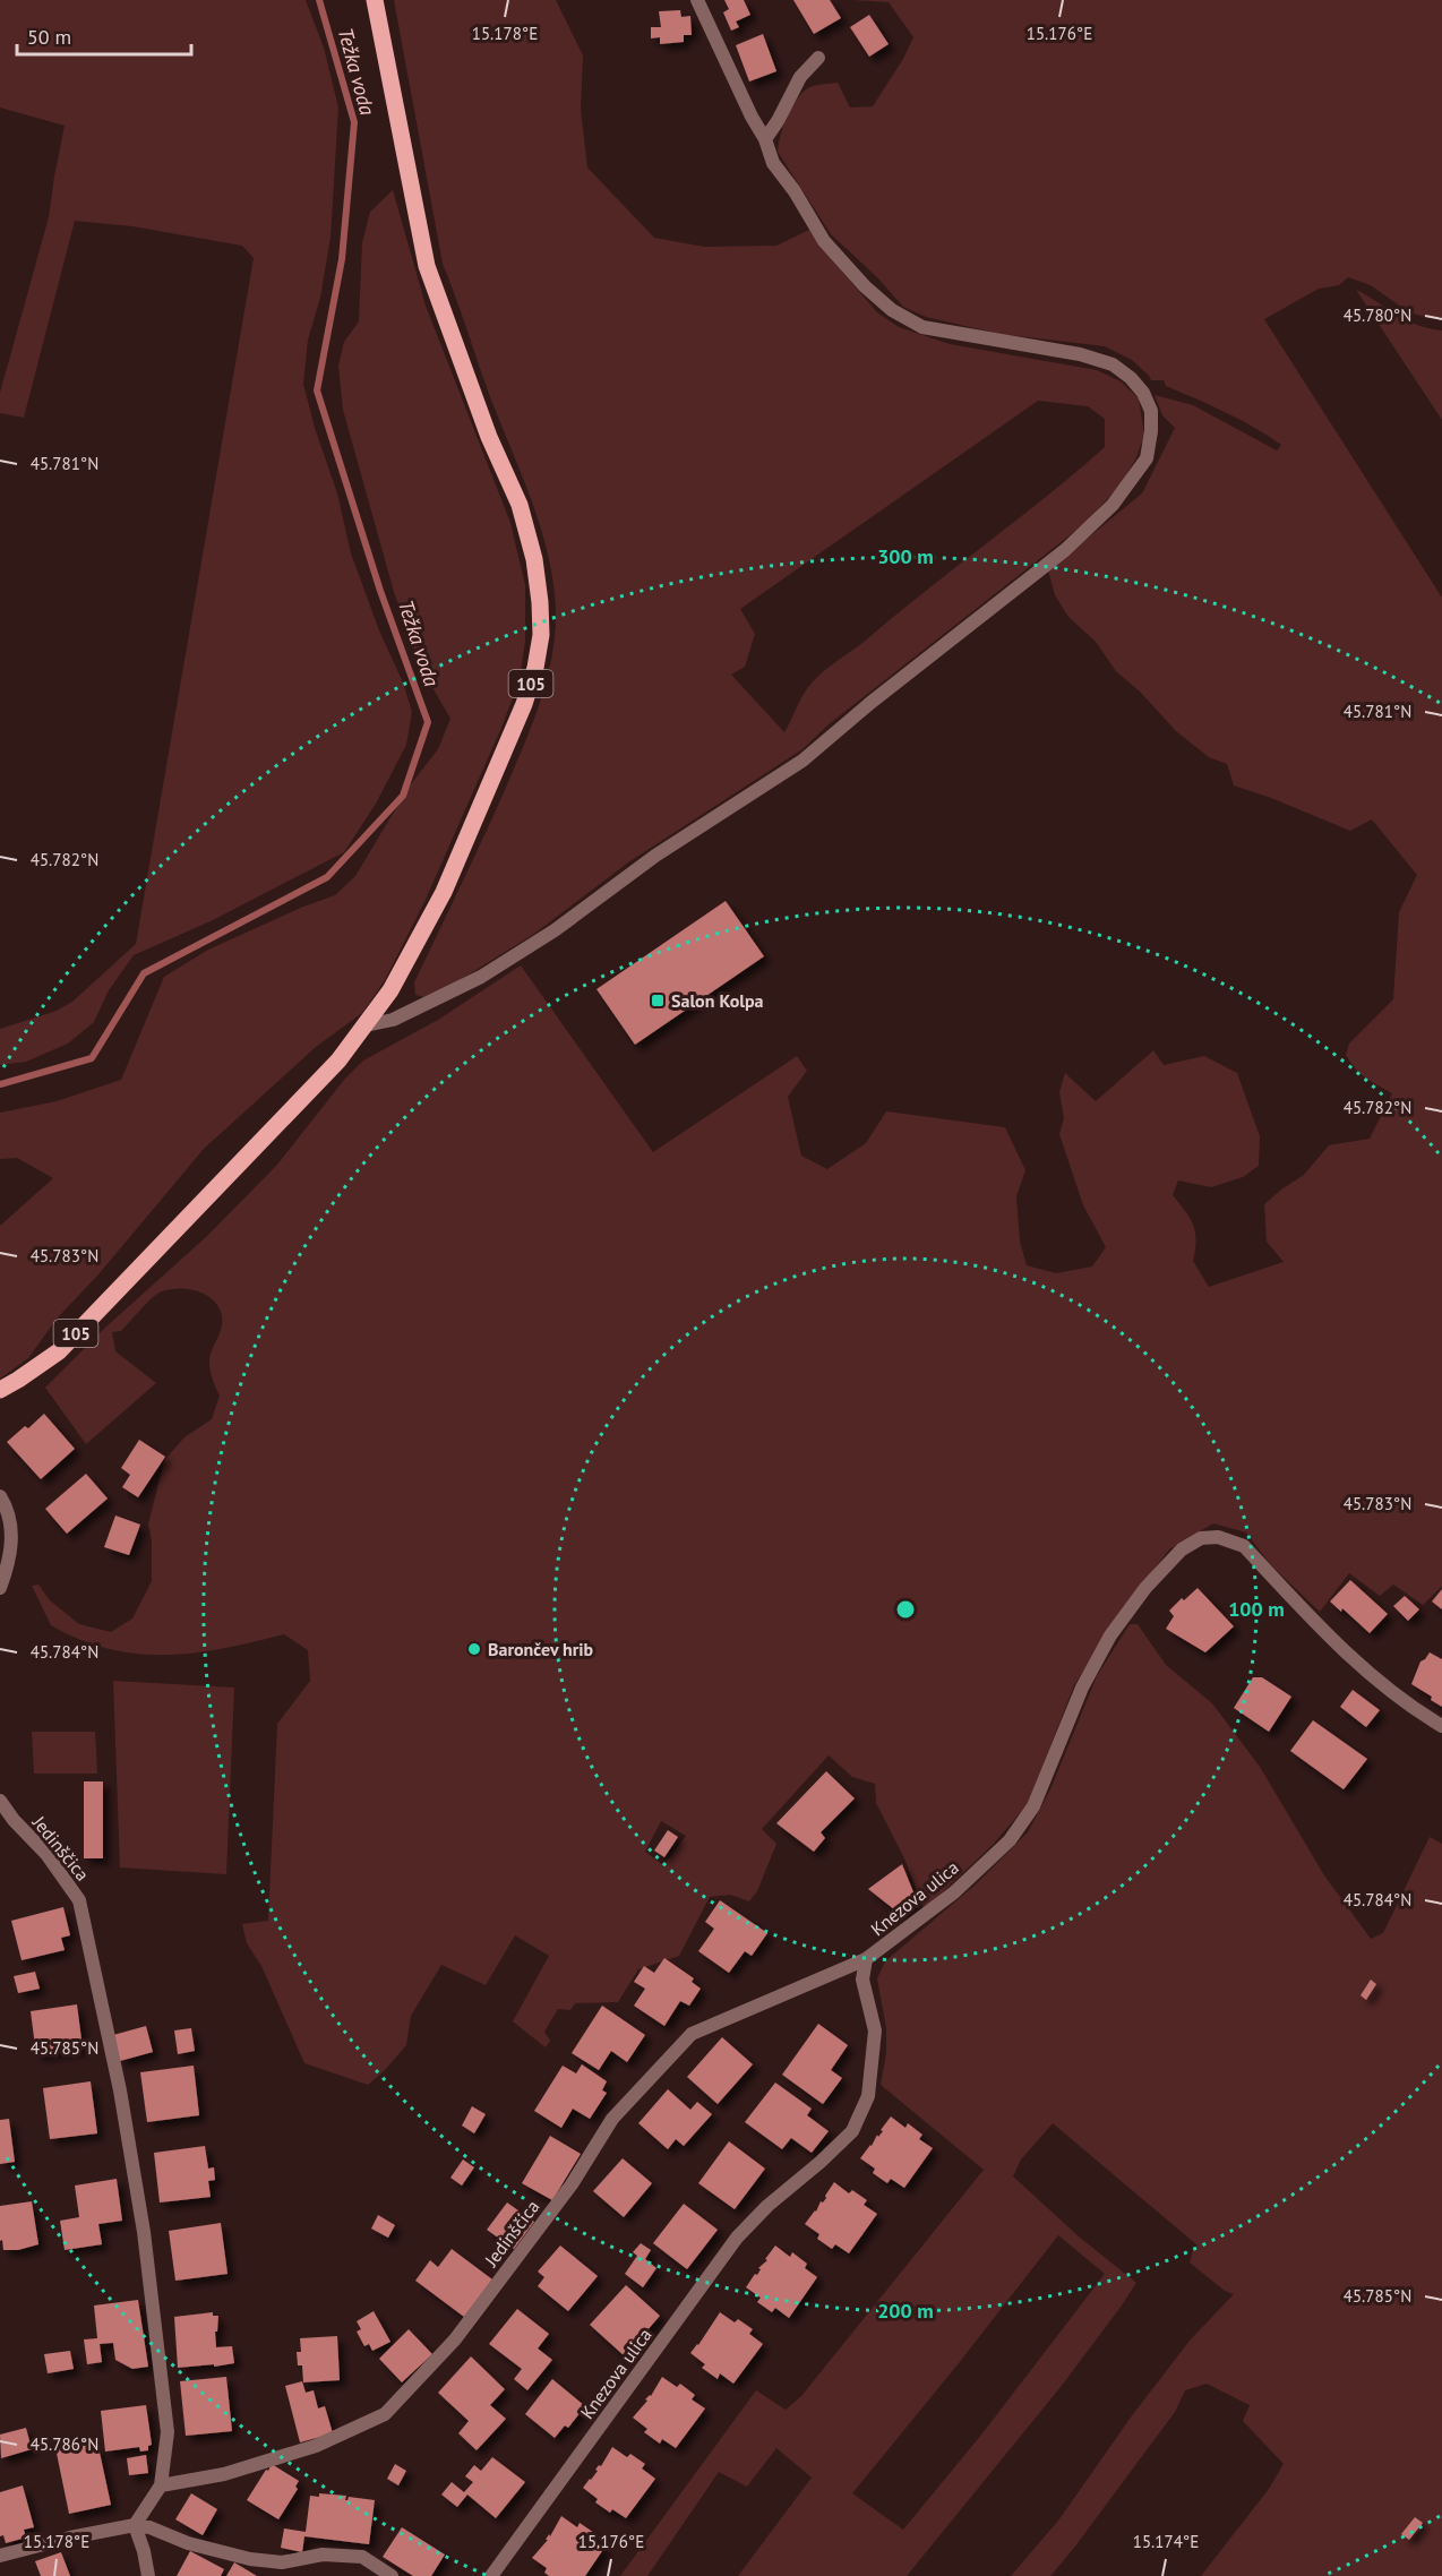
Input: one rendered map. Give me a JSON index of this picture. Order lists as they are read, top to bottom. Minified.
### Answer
{"streets":{"main road":["105"],"street":["Jedinščica","Knezova ulica"]},"crossings":[["Jedinščica","Knezova ulica"]],"water":["Težka voda"],"places":{"transit":["Salon Kolpa"],"other":["Barončev hrib"]},"scale_bar":"50 m","coordinates":["15.178°E","15.176°E","45.780°N","45.781°N","45.782°N","45.783°N","45.784°N","45.785°N","45.786°N","15.174°E"],"rings":["300 m","100 m","200 m"]}
